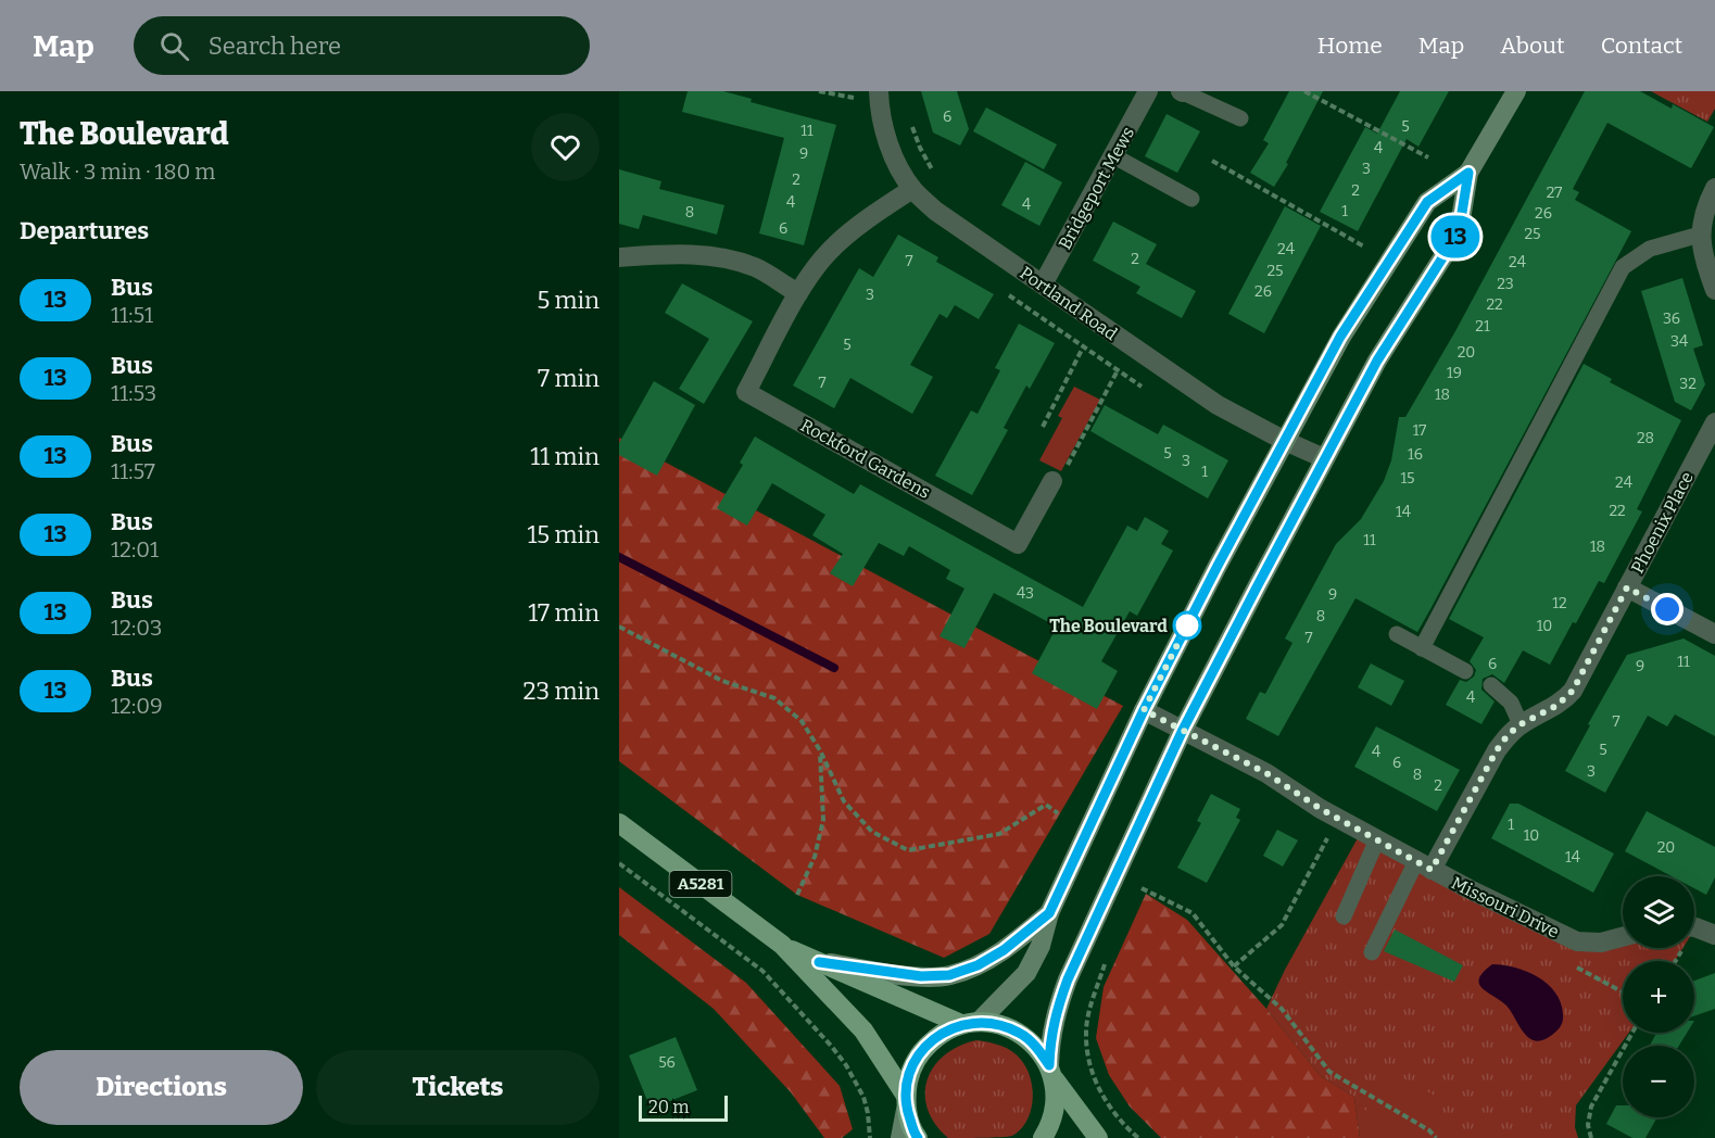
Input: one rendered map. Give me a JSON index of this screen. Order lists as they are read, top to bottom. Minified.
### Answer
{"streets":{"main road":["A5281"],"street":["Bridgeport Mews","Portland Road","Rockford Gardens","Phoenix Place","Missouri Drive"]},"crossings":[["Bridgeport Mews","Portland Road"],["Portland Road","Rockford Gardens"],["Phoenix Place","Missouri Drive"]],"places":["The Boulevard"],"lines":["bus line 13"],"house_numbers":["6","5","11","4","9","3","2","2","27","4","4","1","8","26","6","25","24","2","7","24","25","23","26","3","22","36","21","34","5","20","19","7","32","18","17","28","5","16","3","1","15","24","22","14","11","18","43","9","12","8","10","7","11","6","9","4","7","5","4","6","3","8","2","1","10","20","14","56"],"scale_bar":"20 m","page":{"header":"Map","search":"Search here","nav":["Home","Map","About","Contact"],"heading":[["The Boulevard","Walk · 3 min · 180 m"],"Departures"],"on_map":"13","list":[{"mark":"13","name":"Bus","note":"11:51","value":"5 min"},{"mark":"13","name":"Bus","note":"11:53","value":"7 min"},{"mark":"13","name":"Bus","note":"11:57","value":"11 min"},{"mark":"13","name":"Bus","note":"12:01","value":"15 min"},{"mark":"13","name":"Bus","note":"12:03","value":"17 min"},{"mark":"13","name":"Bus","note":"12:09","value":"23 min"}],"map_buttons":["+","−"],"buttons":["Directions","Tickets"],"scale":"20 m"}}
